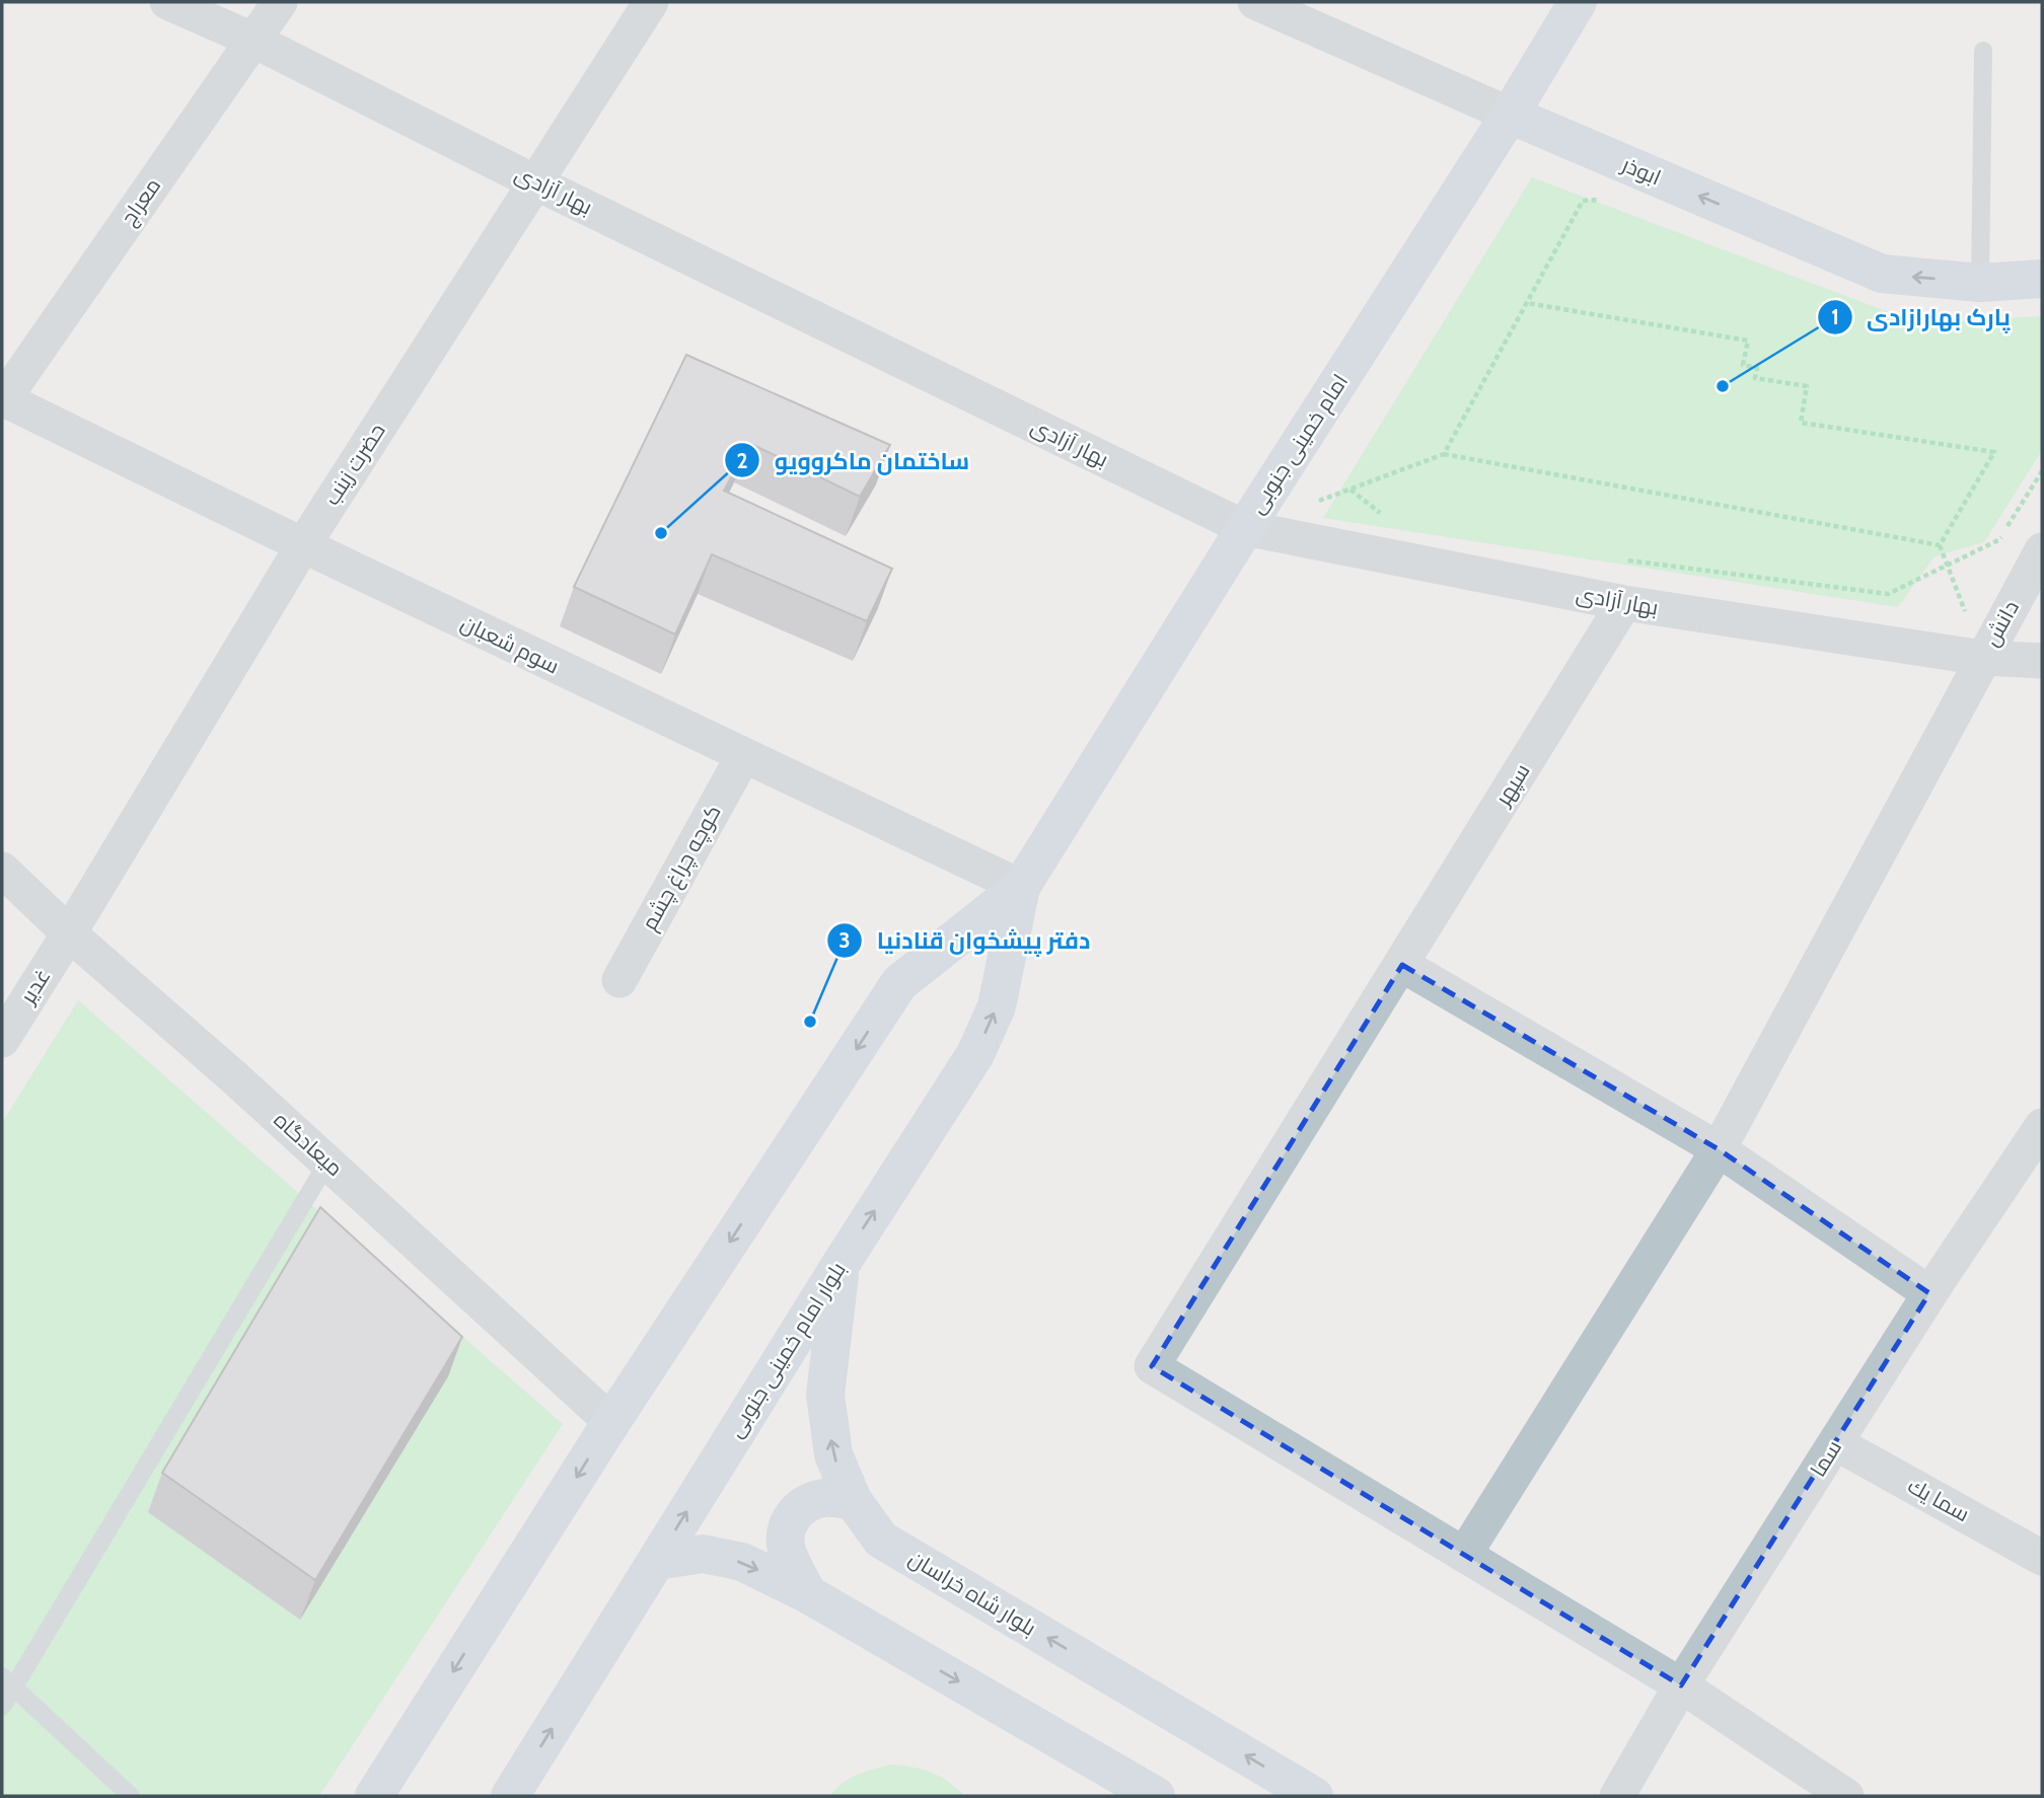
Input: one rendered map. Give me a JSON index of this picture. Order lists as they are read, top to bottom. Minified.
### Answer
{"streets":{"main road":["ابوذر","امام خمینی جنوبی","بلوار امام خمینی جنوبی","بلوار شاه خراسان"],"street":["بهار آزادی","معراج","حضرت زینب","دانش","سوم شعبان","سپهر","کوچه چراغ چشم","غدیر","میعادگاه","سما","سما يك"]},"crossings":[["ابوذر","امام خمینی جنوبی"],["بهار آزادی","معراج"],["بهار آزادی","امام خمینی جنوبی"],["بهار آزادی","حضرت زینب"],["بهار آزادی","دانش"],["بهار آزادی","سپهر"],["معراج","سوم شعبان"],["امام خمینی جنوبی","سوم شعبان"],["امام خمینی جنوبی","بلوار امام خمینی جنوبی"],["حضرت زینب","سوم شعبان"],["حضرت زینب","غدیر"],["حضرت زینب","میعادگاه"],["دانش","سپهر"],["سوم شعبان","کوچه چراغ چشم"],["سوم شعبان","بلوار امام خمینی جنوبی"],["غدیر","میعادگاه"],["بلوار امام خمینی جنوبی","بلوار شاه خراسان"],["سما","سما يك"]],"one_way":["ابوذر"],"places":["پارک بهارازادی","ساختمان ماکروویو","دفتر پیشخوان قنادنیا"]}
